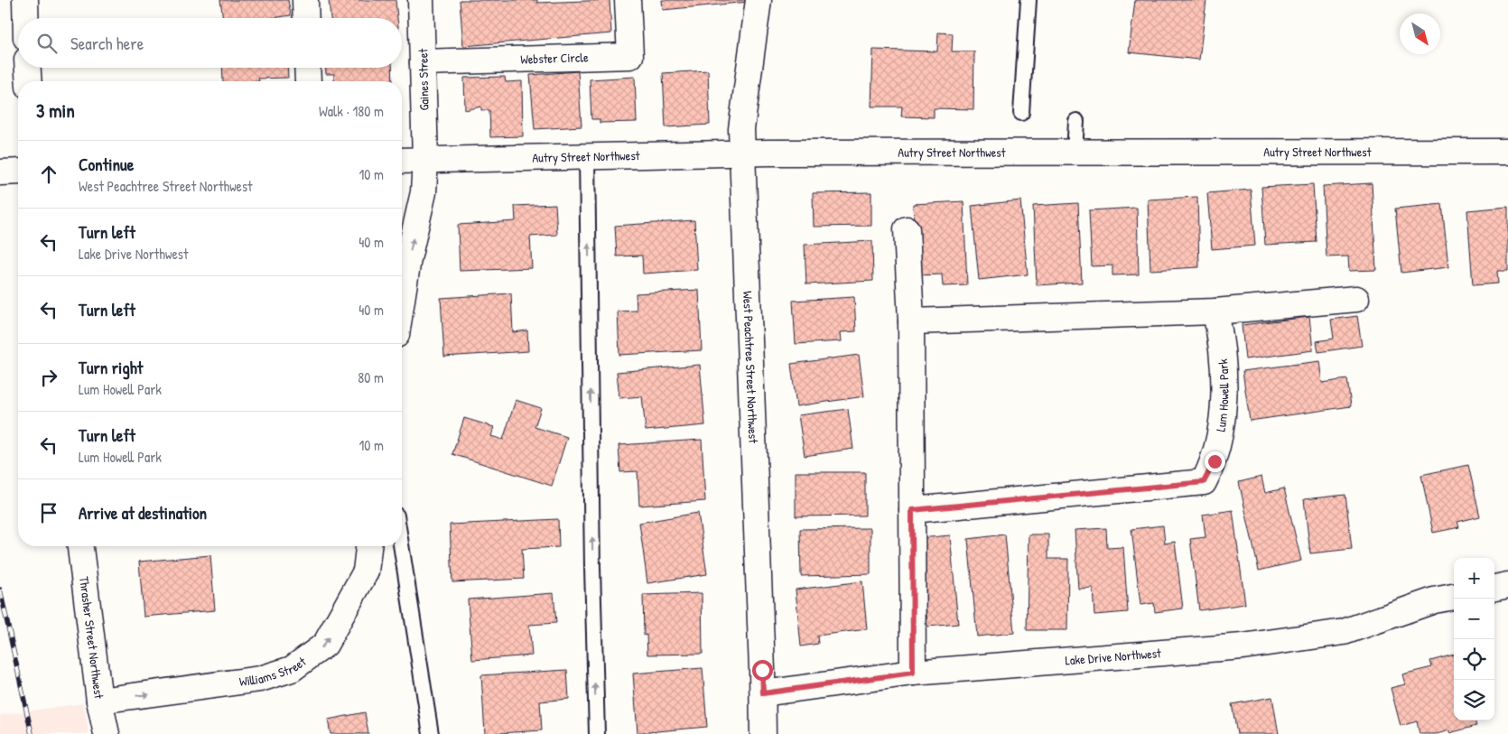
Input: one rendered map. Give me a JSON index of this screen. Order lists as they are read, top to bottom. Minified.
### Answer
{"streets":{"street":["Webster Circle","Gaines Street","Autry Street Northwest","West Peachtree Street Northwest","Lum Howell Park","Thrasher Street Northwest","Lake Drive Northwest","Williams Street"]},"crossings":[["Webster Circle","Gaines Street"],["Gaines Street","Autry Street Northwest"],["Autry Street Northwest","West Peachtree Street Northwest"],["West Peachtree Street Northwest","Lake Drive Northwest"],["Thrasher Street Northwest","Williams Street"]],"one_way":["Gaines Street","Williams Street"],"north":"bottom right","page":{"search":"Search here","heading":["3 min","Walk · 180 m"],"list":[["Continue","West Peachtree Street Northwest","10 m"],["Turn left","Lake Drive Northwest","40 m"],["Turn left","40 m"],["Turn right","Lum Howell Park","80 m"],["Turn left","Lum Howell Park","10 m"],"Arrive at destination"],"map_buttons":["+","−"]}}
